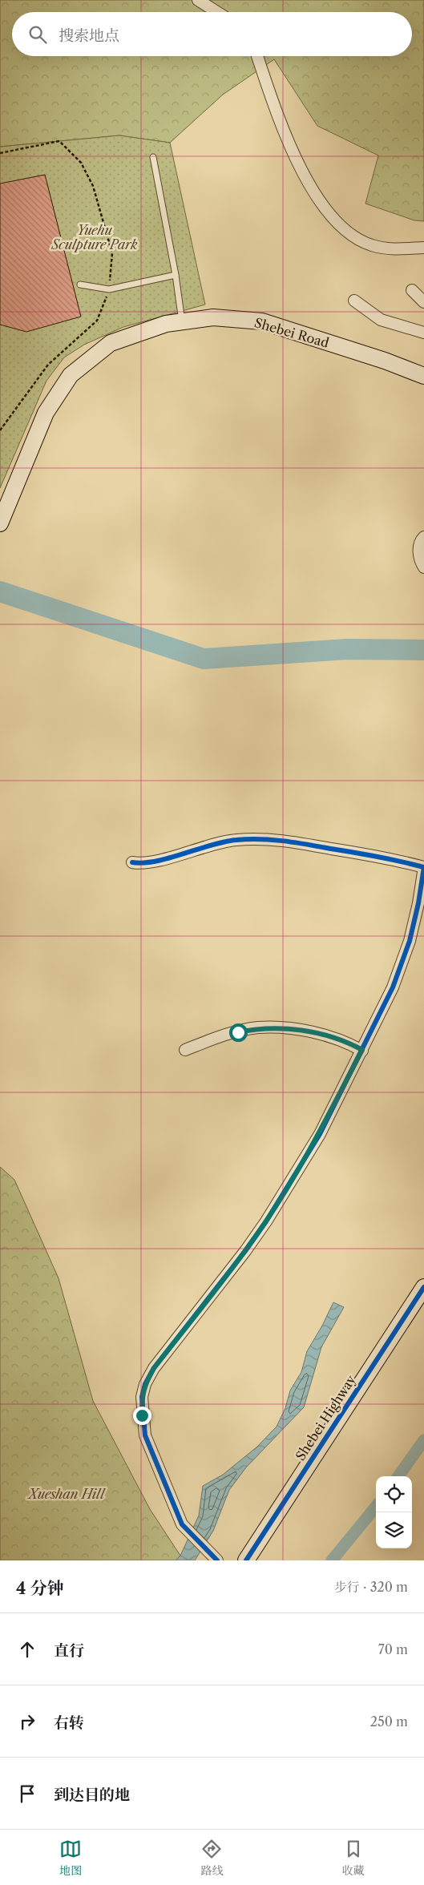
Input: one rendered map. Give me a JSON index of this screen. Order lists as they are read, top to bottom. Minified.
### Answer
{"streets":{"main road":["Shebei Road","Shebei Highway"]},"parks":["Yuehu Sculpture Park","Xueshan Hill"],"page":{"search":"搜索地点","heading":["4 分钟","步行 · 320 m"],"list":[["直行","70 m"],["右转","250 m"],"到达目的地"],"nav":["地图","路线","收藏"]}}
